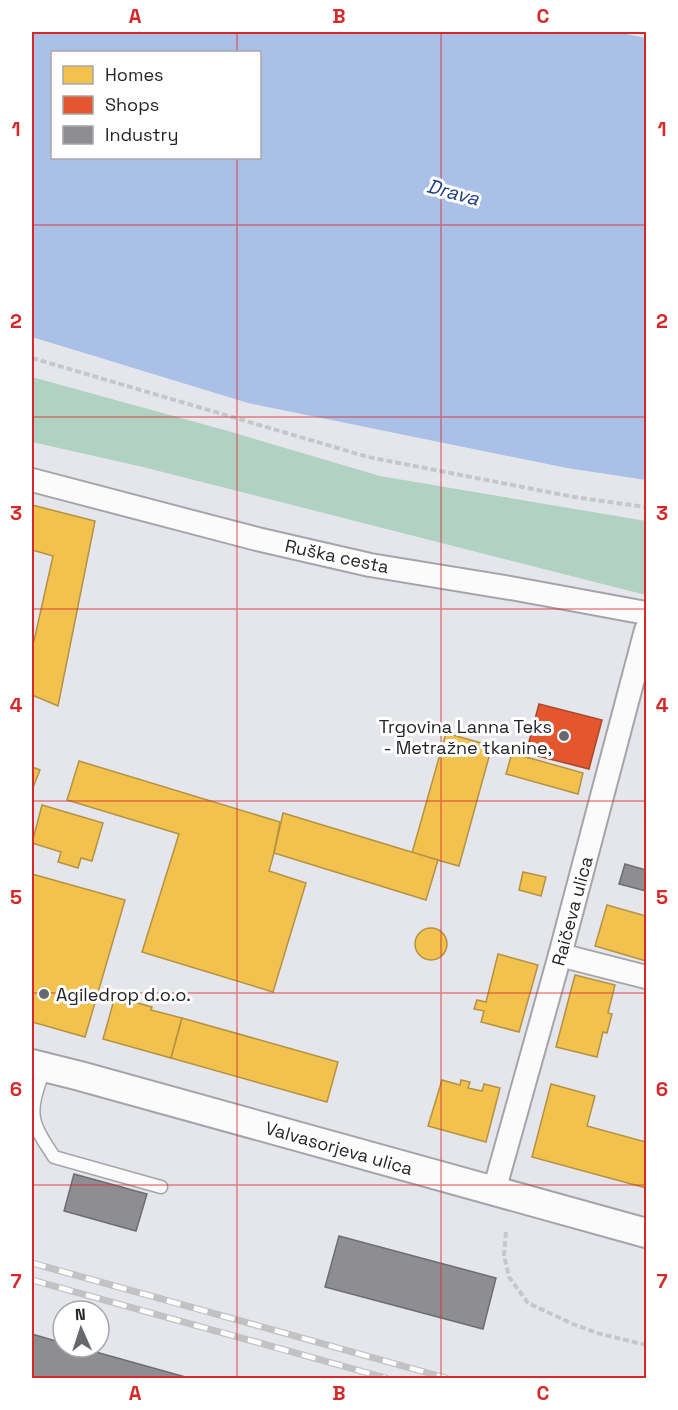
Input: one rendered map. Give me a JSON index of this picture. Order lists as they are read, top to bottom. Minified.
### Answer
{"streets":{"street":["Ruška cesta","Raičeva ulica","Valvasorjeva ulica"]},"crossings":[["Raičeva ulica","Valvasorjeva ulica"]],"water":["Drava"],"places":["Trgovina Lanna Teks - Metražne tkanine,","Agiledrop d.o.o."],"legend":["Homes","Shops","Industry"],"north":"top","grid":{"columns":["A","B","C"],"rows":["1","2","3","4","5","6","7"]}}
